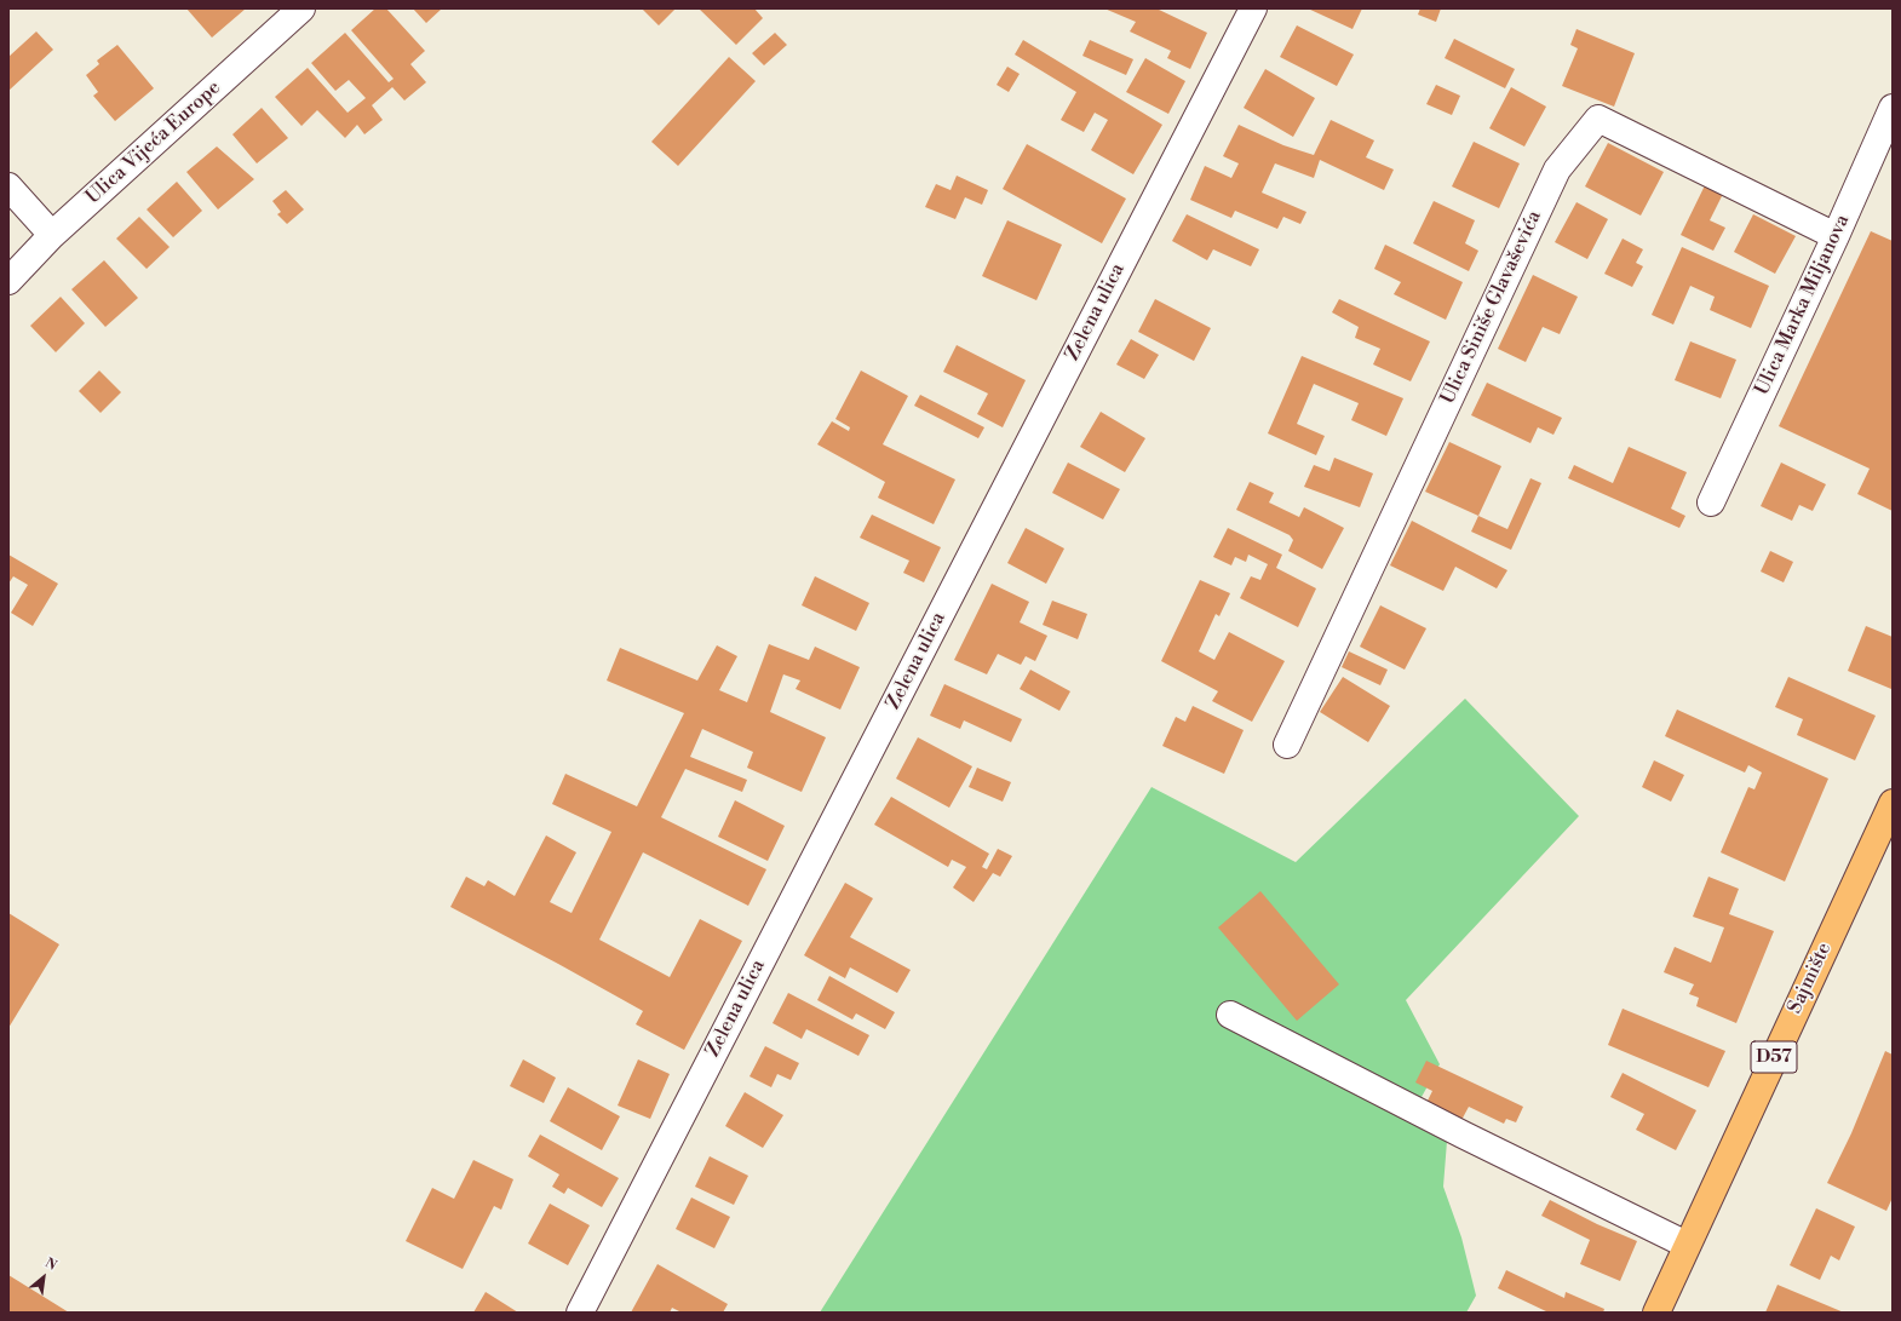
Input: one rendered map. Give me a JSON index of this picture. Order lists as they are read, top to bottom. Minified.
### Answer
{"streets":{"main road":["Sajmište","D57"],"street":["Ulica Vijeća Europe","Ulica Marka Miljanova","Ulica Siniše Glavaševića","Zelena ulica"]},"crossings":[["Ulica Marka Miljanova","Ulica Siniše Glavaševića"]],"north":"top right"}
